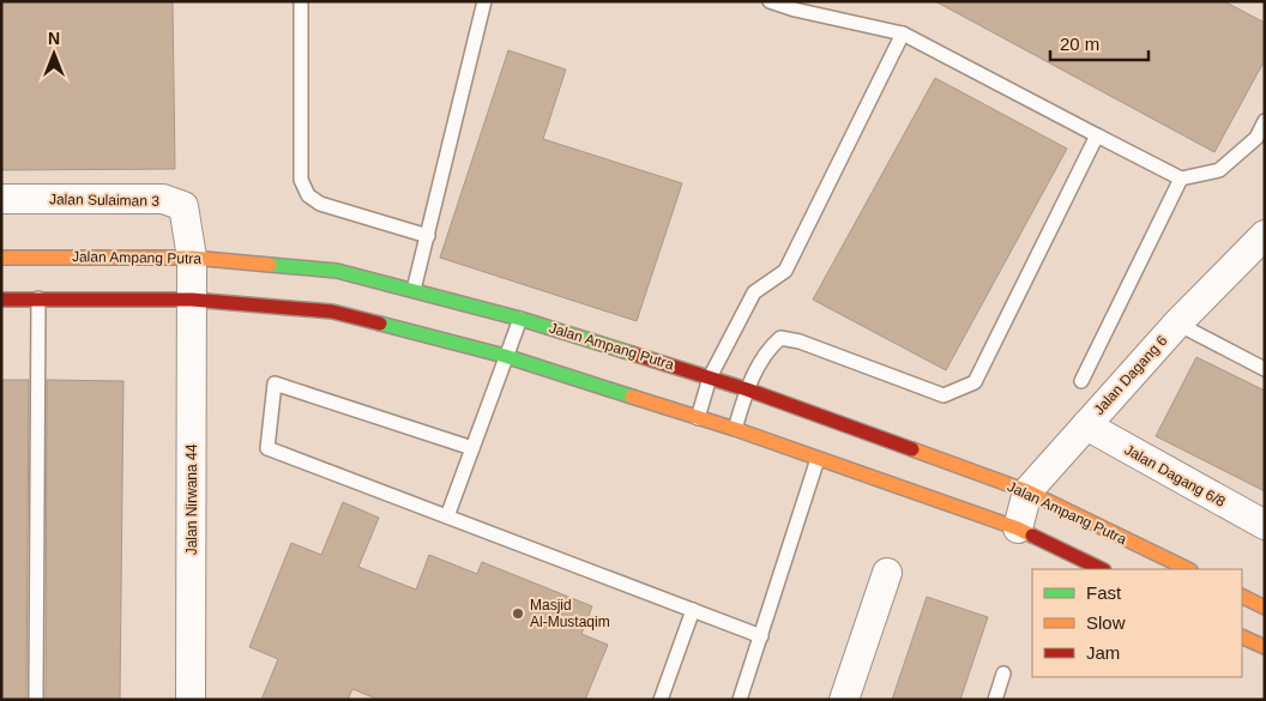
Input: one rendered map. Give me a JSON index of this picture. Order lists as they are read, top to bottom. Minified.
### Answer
{"streets":{"street":["Jalan Sulaiman 3","Jalan Ampang Putra","Jalan Dagang 6","Jalan Dagang 6/8","Jalan Nirwana 44"]},"crossings":[["Jalan Sulaiman 3","Jalan Ampang Putra"],["Jalan Sulaiman 3","Jalan Nirwana 44"],["Jalan Ampang Putra","Jalan Dagang 6"],["Jalan Dagang 6","Jalan Dagang 6/8"]],"places":["Masjid Al-Mustaqim"],"legend":["Fast","Slow","Jam"],"scale_bar":"20 m","north":"top"}
